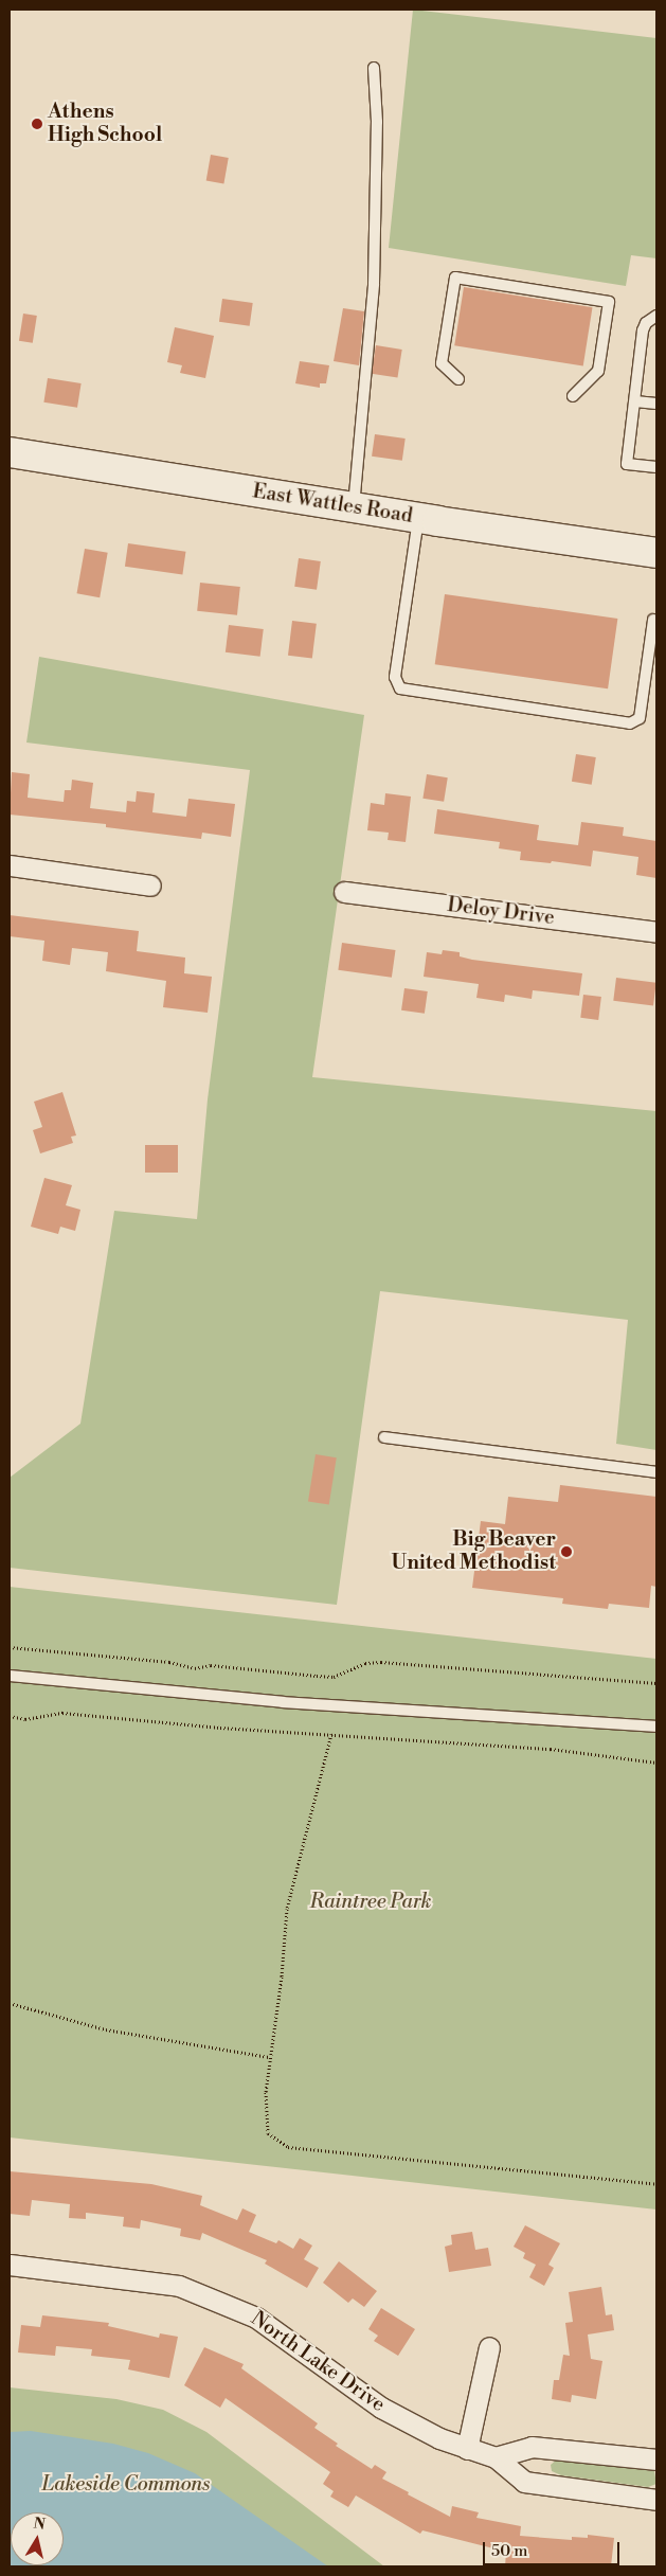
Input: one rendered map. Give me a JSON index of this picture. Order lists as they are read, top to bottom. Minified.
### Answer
{"streets":{"main road":["East Wattles Road"],"street":["Deloy Drive","North Lake Drive"]},"parks":["Raintree Park","Lakeside Commons"],"places":["Athens High School","Big Beaver United Methodist"],"scale_bar":"50 m","north":"top"}
